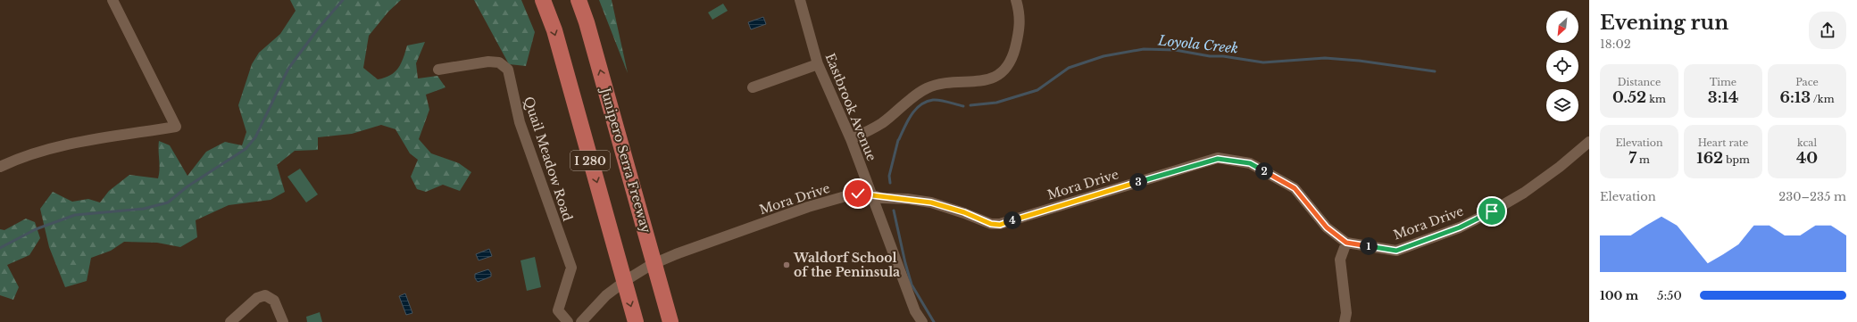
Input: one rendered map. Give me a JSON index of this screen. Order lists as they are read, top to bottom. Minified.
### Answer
{"streets":{"highway":["I 280","Junipero Serra Freeway"],"street":["Eastbrook Avenue","Quail Meadow Road","Mora Drive"]},"crossings":[["Eastbrook Avenue","Mora Drive"]],"water":["Loyola Creek"],"places":["Waldorf School of the Peninsula"],"north":"bottom left","page":{"heading":["Evening run","18:02"],"stats":[["Distance","0.52 km"],["Time","3:14"],["Pace","6:13 /km"],["Elevation","7 m"],["Heart rate","162 bpm"],["kcal","40"]],"pins":["2","3","4","1"],"chart":["Elevation","230–235 m"],"list":[{"name":"100 m","note":"5:50"}]}}
